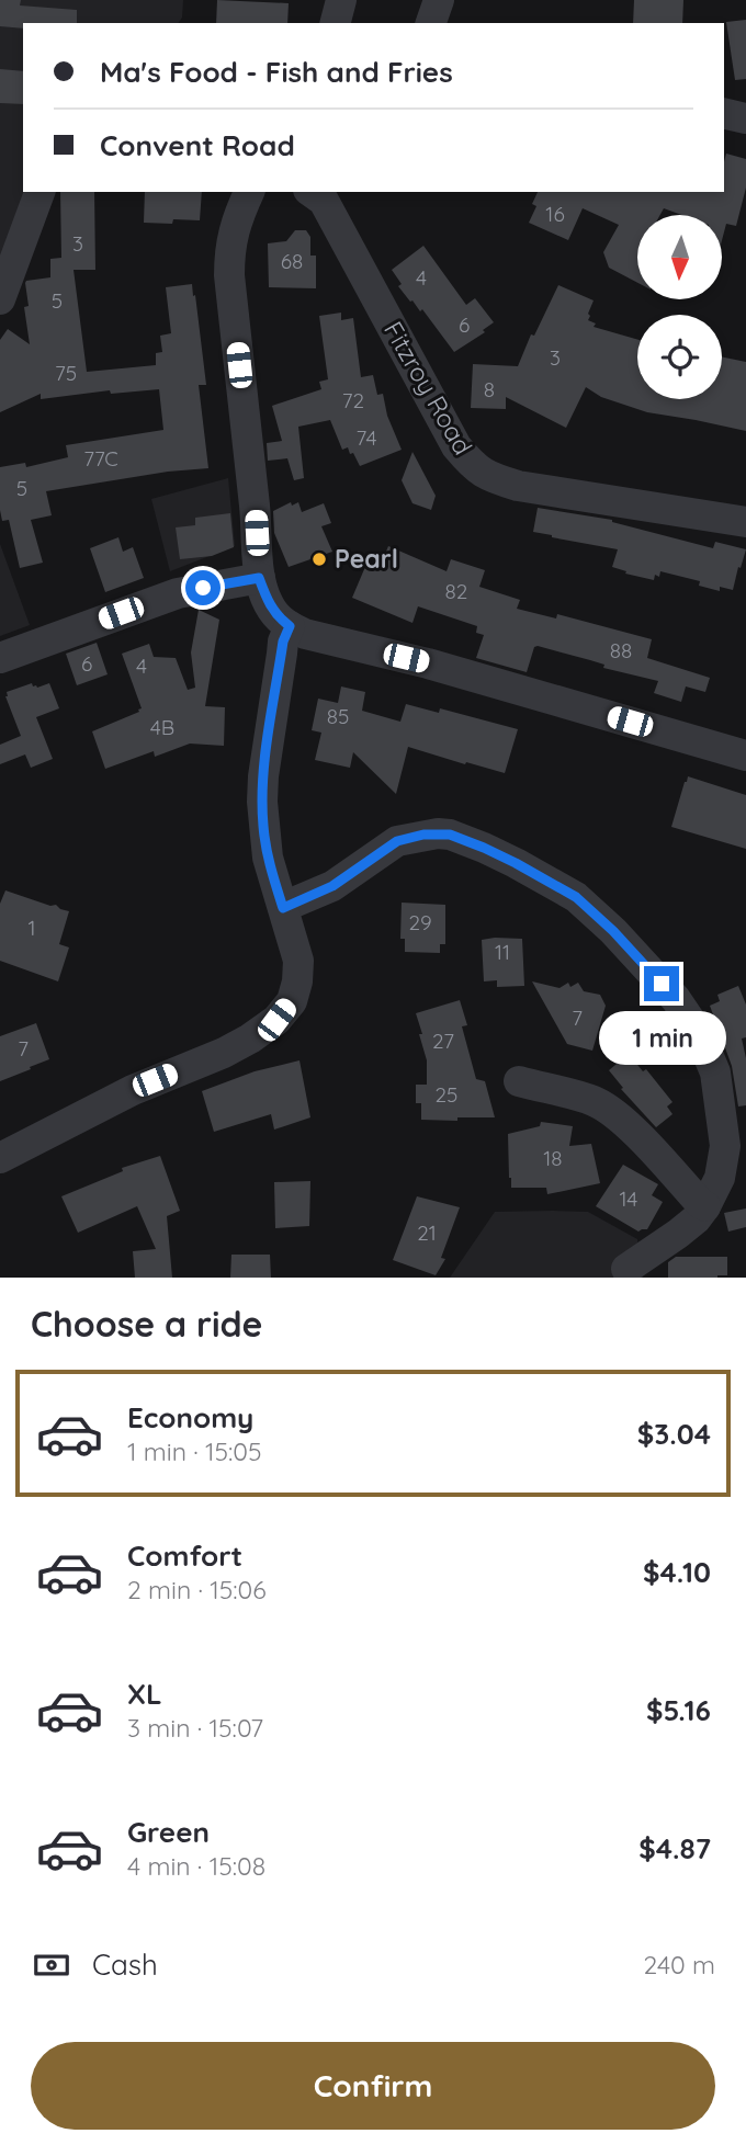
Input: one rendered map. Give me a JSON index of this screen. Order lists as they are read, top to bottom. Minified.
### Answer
{"streets":{"street":["Fitzroy Road"]},"places":["Pearl"],"house_numbers":["16","3","68","4","5","6","3","75","8","72","74","77C","5","82","88","6","4","85","4B","29","1","11","7","27","7","25","18","14","21"],"north":"bottom","page":{"banner":["Ma's Food - Fish and Fries","Convent Road"],"bubble":"1 min","heading":"Choose a ride","list":[{"name":"Economy","note":"1 min · 15:05","value":"$3.04"},{"name":"Comfort","note":"2 min · 15:06","value":"$4.10"},{"name":"XL","note":"3 min · 15:07","value":"$5.16"},{"name":"Green","note":"4 min · 15:08","value":"$4.87"}],"pay":["Cash","240 m"],"buttons":"Confirm"}}
